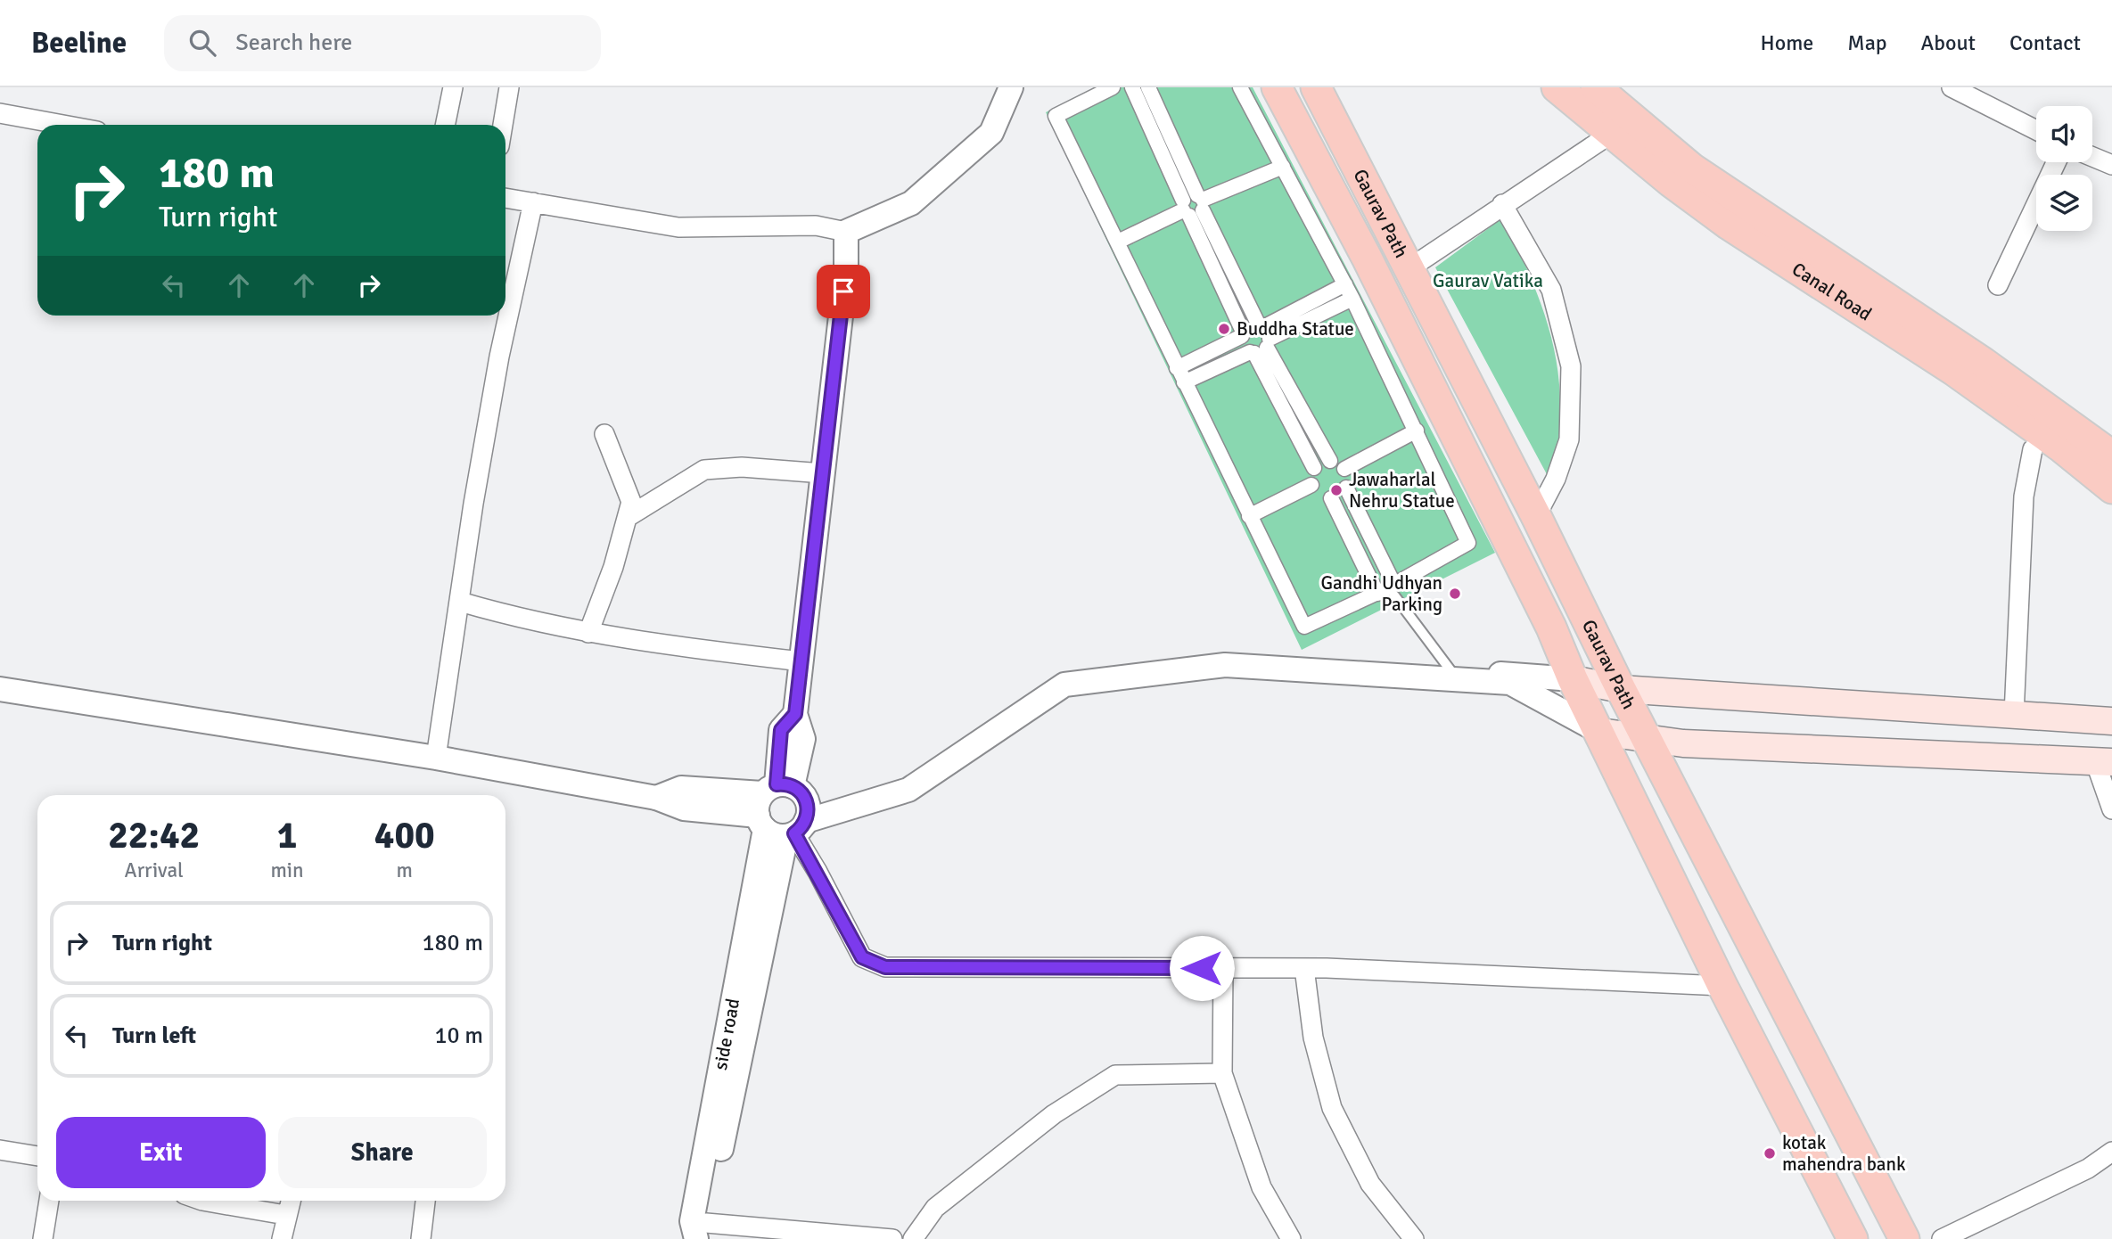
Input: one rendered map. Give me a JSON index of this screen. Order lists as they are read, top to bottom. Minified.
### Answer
{"streets":{"main road":["Gaurav Path","Canal Road"],"street":["side road"]},"parks":["Gaurav Vatika"],"places":["Buddha Statue","Jawaharlal Nehru Statue","Gandhi Udhyan Parking","kotak mahendra bank"],"page":{"header":"Beeline","search":"Search here","nav":["Home","Map","About","Contact"],"turn":["180 m","Turn right"],"eta":["22:42","Arrival","1","min","400","m"],"list":[{"name":"Turn right","value":"180 m"},{"name":"Turn left","value":"10 m"}],"buttons":["Exit","Share"]}}
